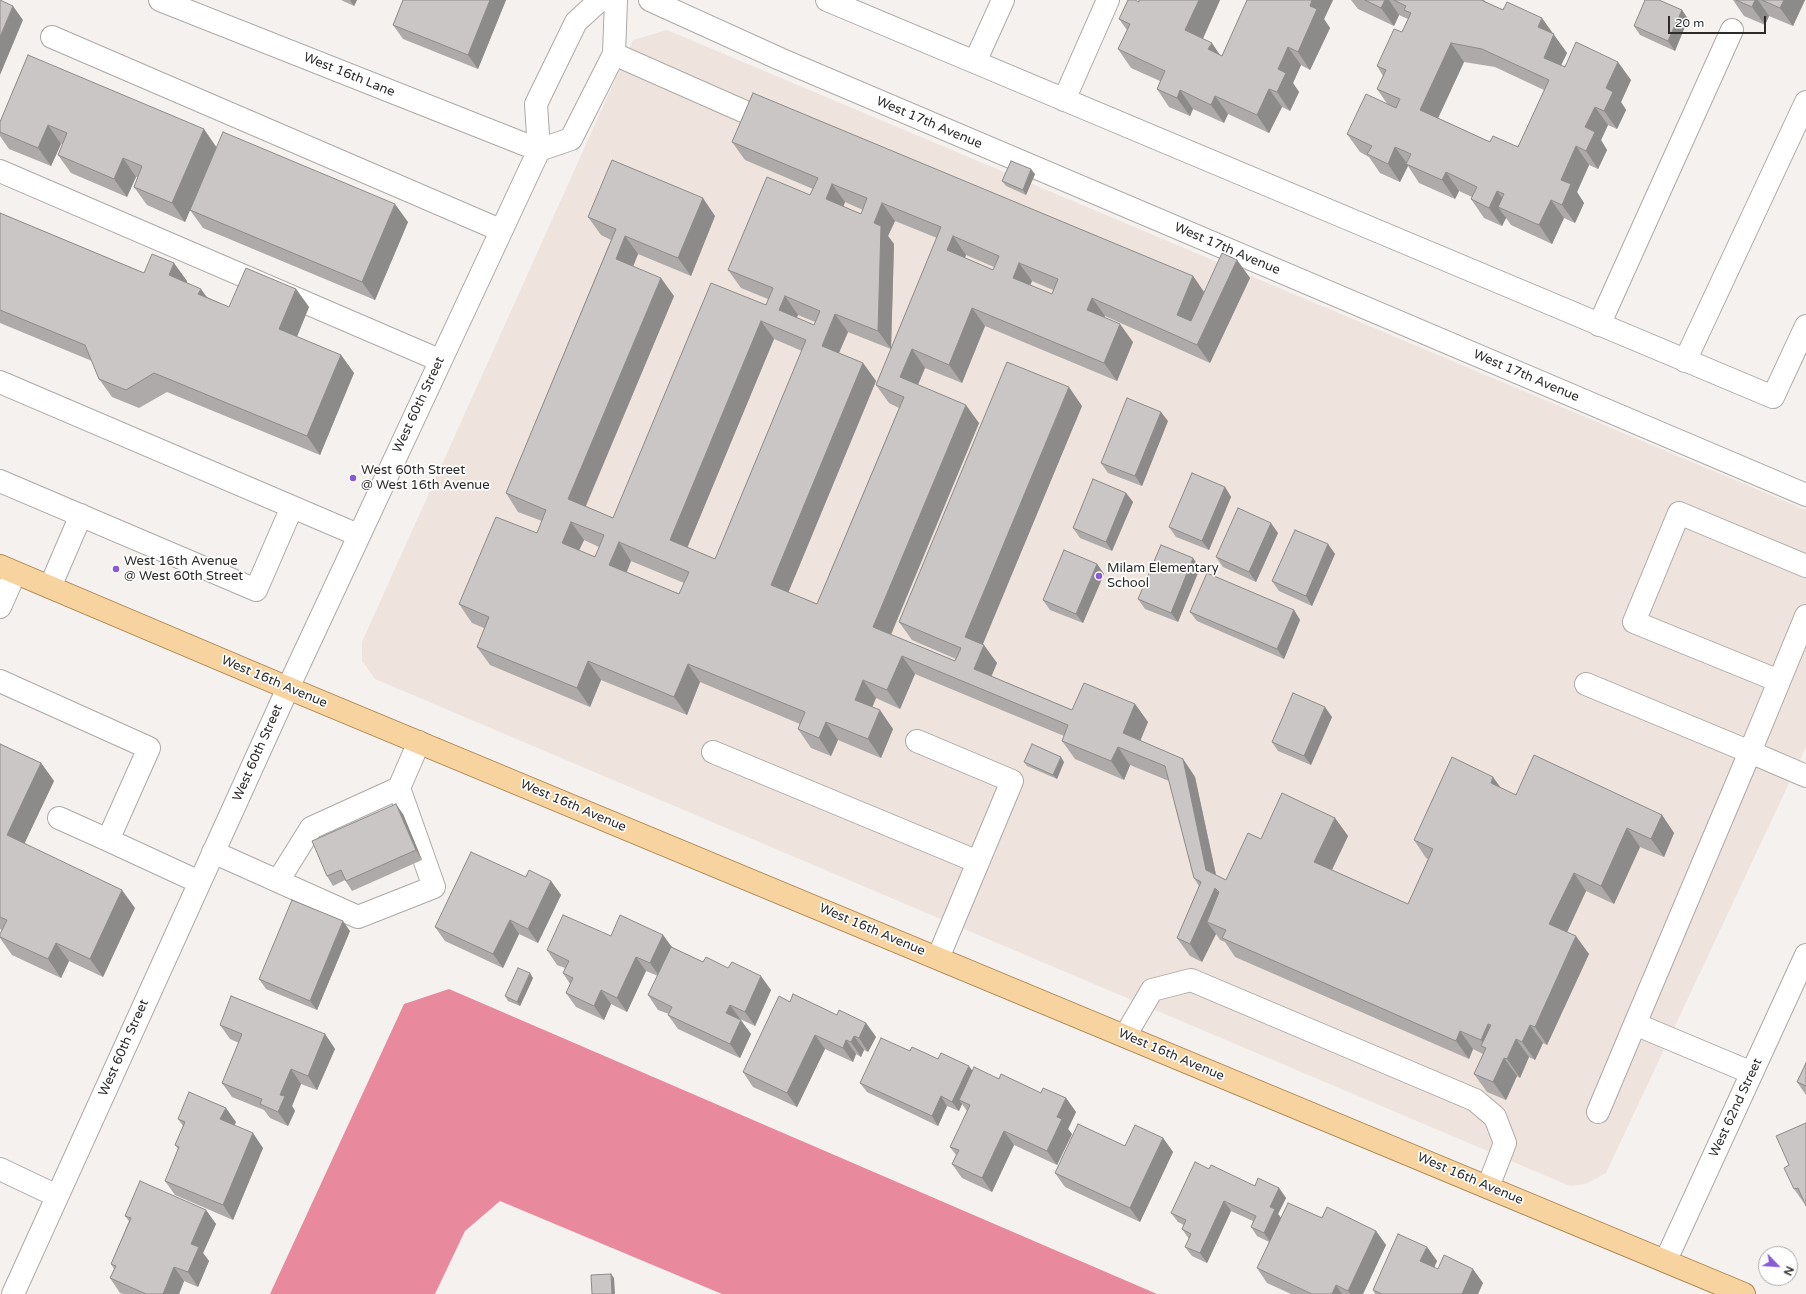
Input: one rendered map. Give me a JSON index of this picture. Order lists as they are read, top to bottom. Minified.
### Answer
{"streets":{"main road":["West 16th Avenue"],"street":["West 16th Lane","West 17th Avenue","West 60th Street","West 62nd Street"]},"crossings":[["West 16th Lane","West 60th Street"],["West 60th Street","West 16th Avenue"],["West 16th Avenue","West 62nd Street"]],"places":["West 60th Street @ West 16th Avenue","West 16th Avenue @ West 60th Street","Milam Elementary School"],"scale_bar":"20 m","north":"bottom right"}
